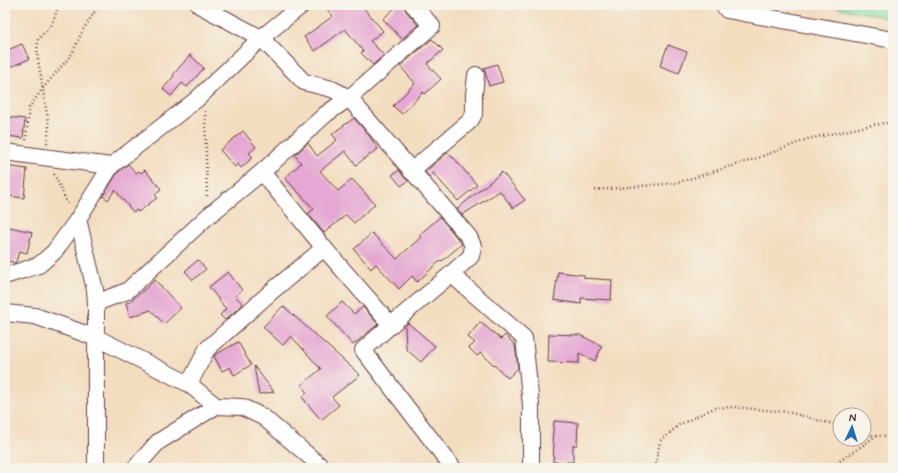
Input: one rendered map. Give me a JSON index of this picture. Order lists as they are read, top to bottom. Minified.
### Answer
{"north":"top"}
